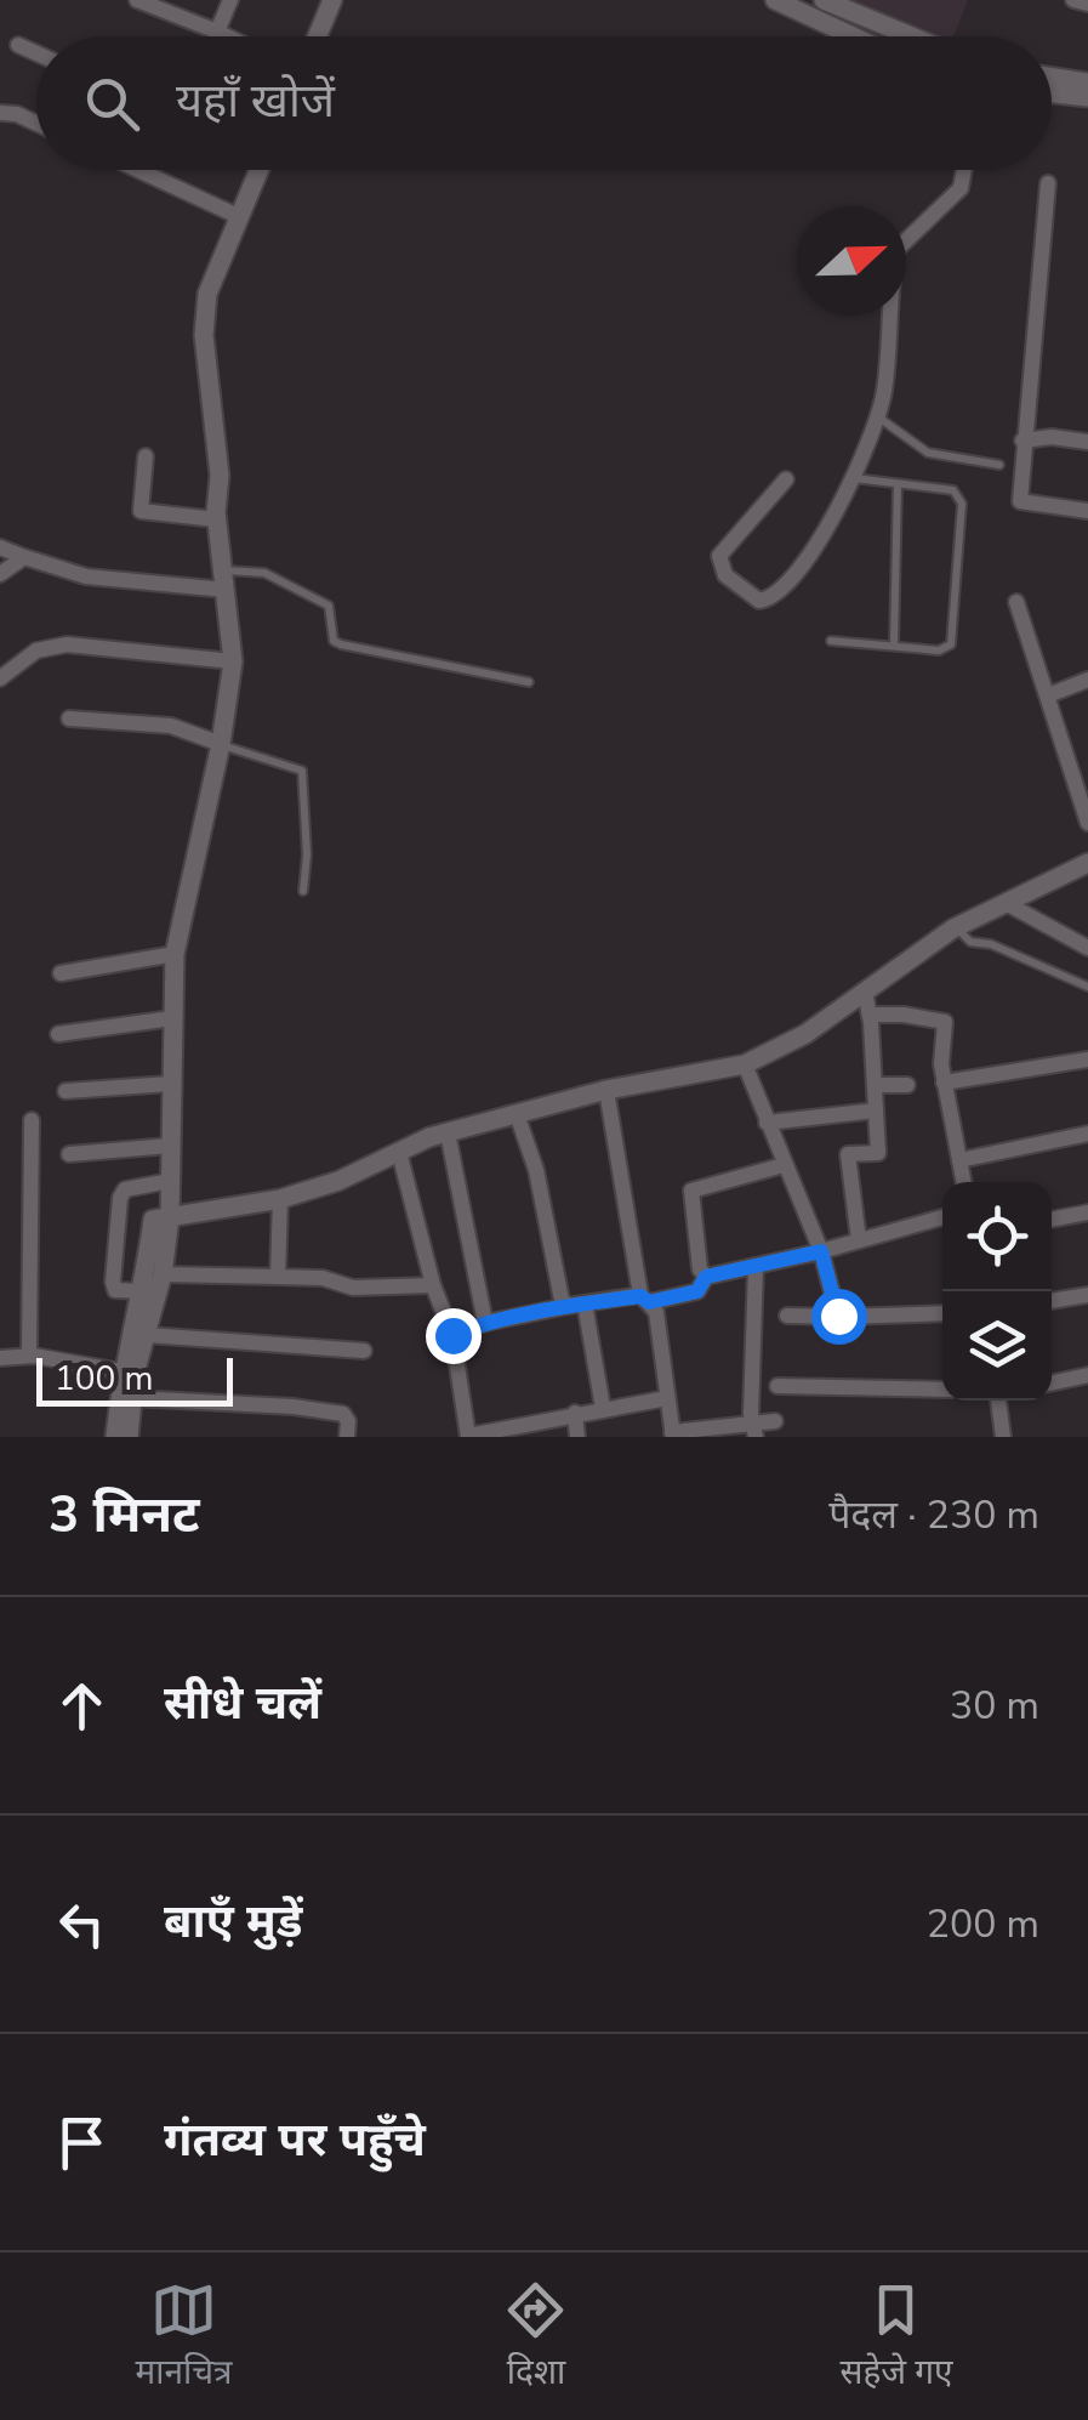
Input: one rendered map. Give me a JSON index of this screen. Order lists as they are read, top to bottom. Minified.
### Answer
{"scale_bar":"100 m","north":"right","page":{"search":"यहाँ खोजें","scale":"100 m","heading":["3 मिनट","पैदल · 230 m"],"list":[["सीधे चलें","30 m"],["बाएँ मुड़ें","200 m"],"गंतव्य पर पहुँचे"],"nav":["मानचित्र","दिशा","सहेजे गए"]}}
